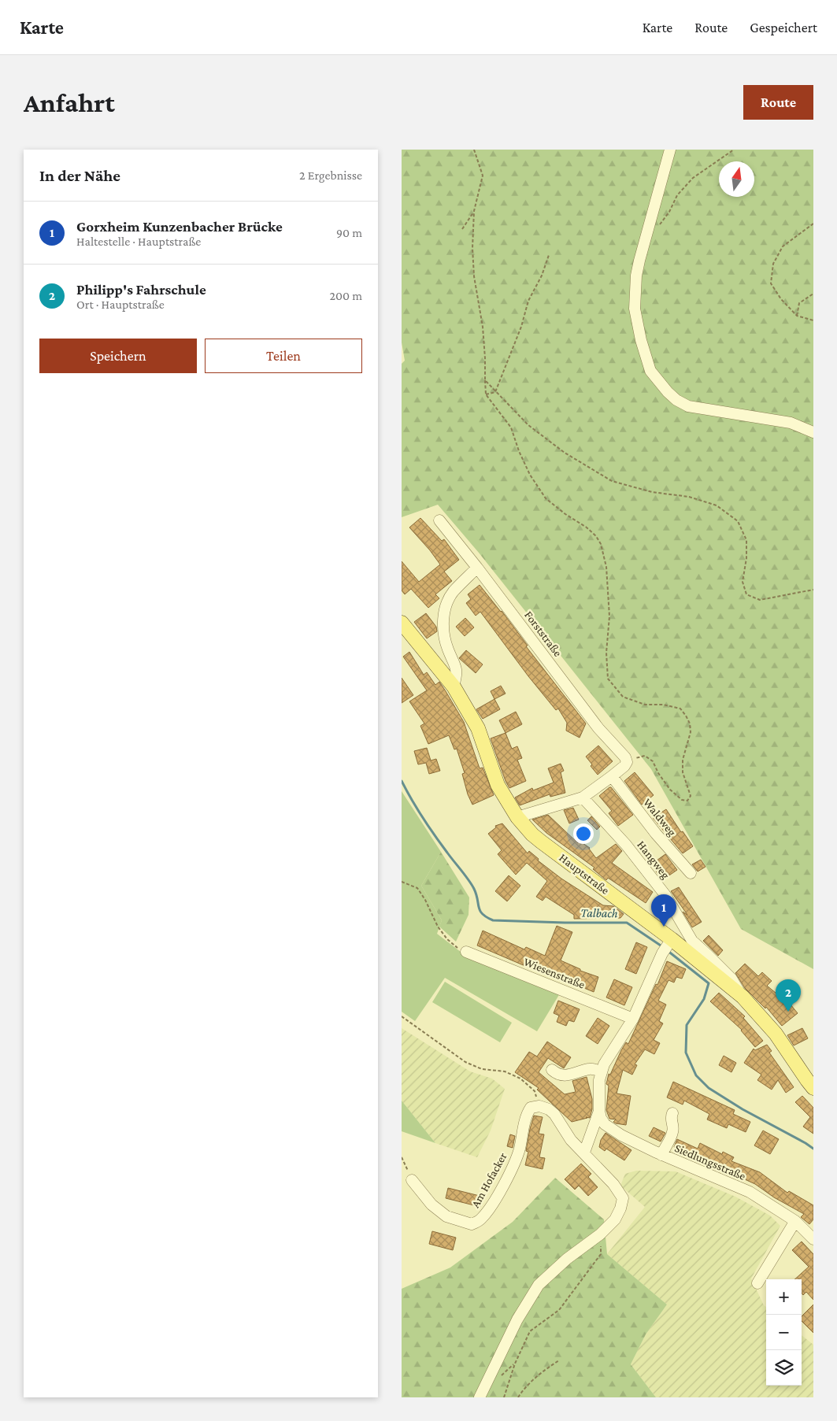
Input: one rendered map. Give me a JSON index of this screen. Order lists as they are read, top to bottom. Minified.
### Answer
{"streets":{"main road":["Hauptstraße"],"street":["Forststraße","Waldweg","Hangweg","Wiesenstraße","Siedlungsstraße","Am Hofacker"]},"crossings":[["Hangweg","Hauptstraße"]],"water":["Talbach"],"north":"top","page":{"header":"Karte","nav":["Karte","Route","Gespeichert"],"buttons":["Route",["Speichern","Teilen"]],"title":"Anfahrt","heading":["In der Nähe","2 Ergebnisse"],"list":[{"mark":"1","name":"Gorxheim Kunzenbacher Brücke","note":"Haltestelle · Hauptstraße","value":"90 m"},{"mark":"2","name":"Philipp's Fahrschule","note":"Ort · Hauptstraße","value":"200 m"}],"pins":["1","2"],"map_buttons":["+","−"]}}
